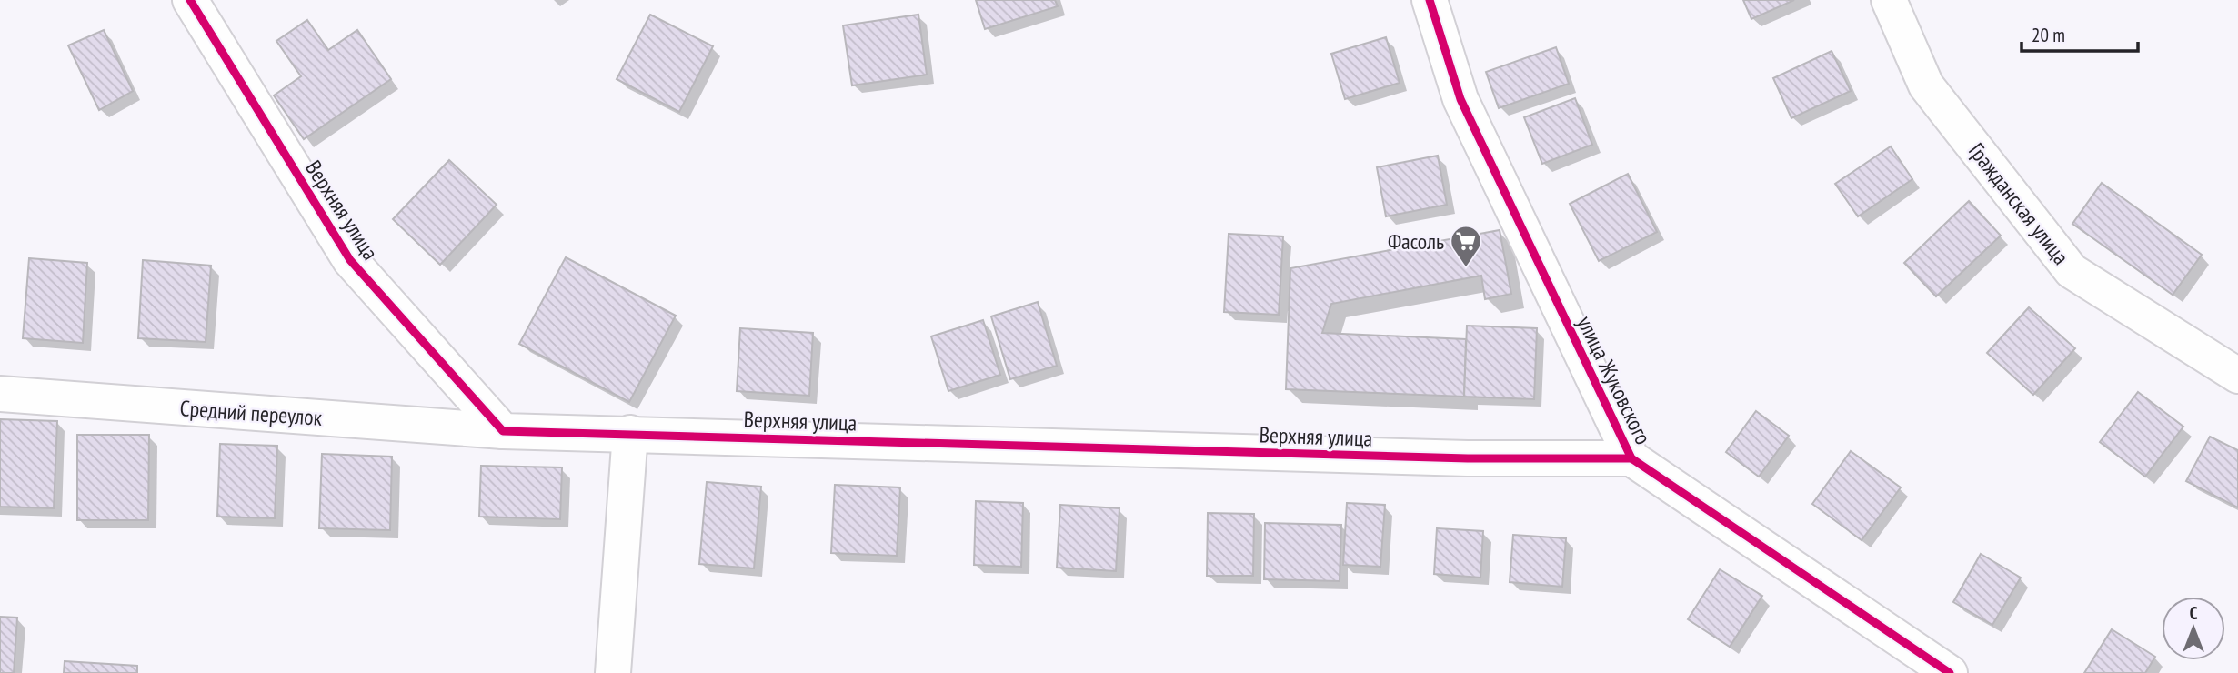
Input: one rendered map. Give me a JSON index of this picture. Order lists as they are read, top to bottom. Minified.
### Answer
{"streets":{"street":["Гражданская улица","Верхняя улица","улица Жуковского","Средний переулок"]},"crossings":[["Верхняя улица","улица Жуковского"],["Верхняя улица","Средний переулок"]],"places":{"supermarket":["Фасоль"]},"scale_bar":"20 m","north":"top"}
